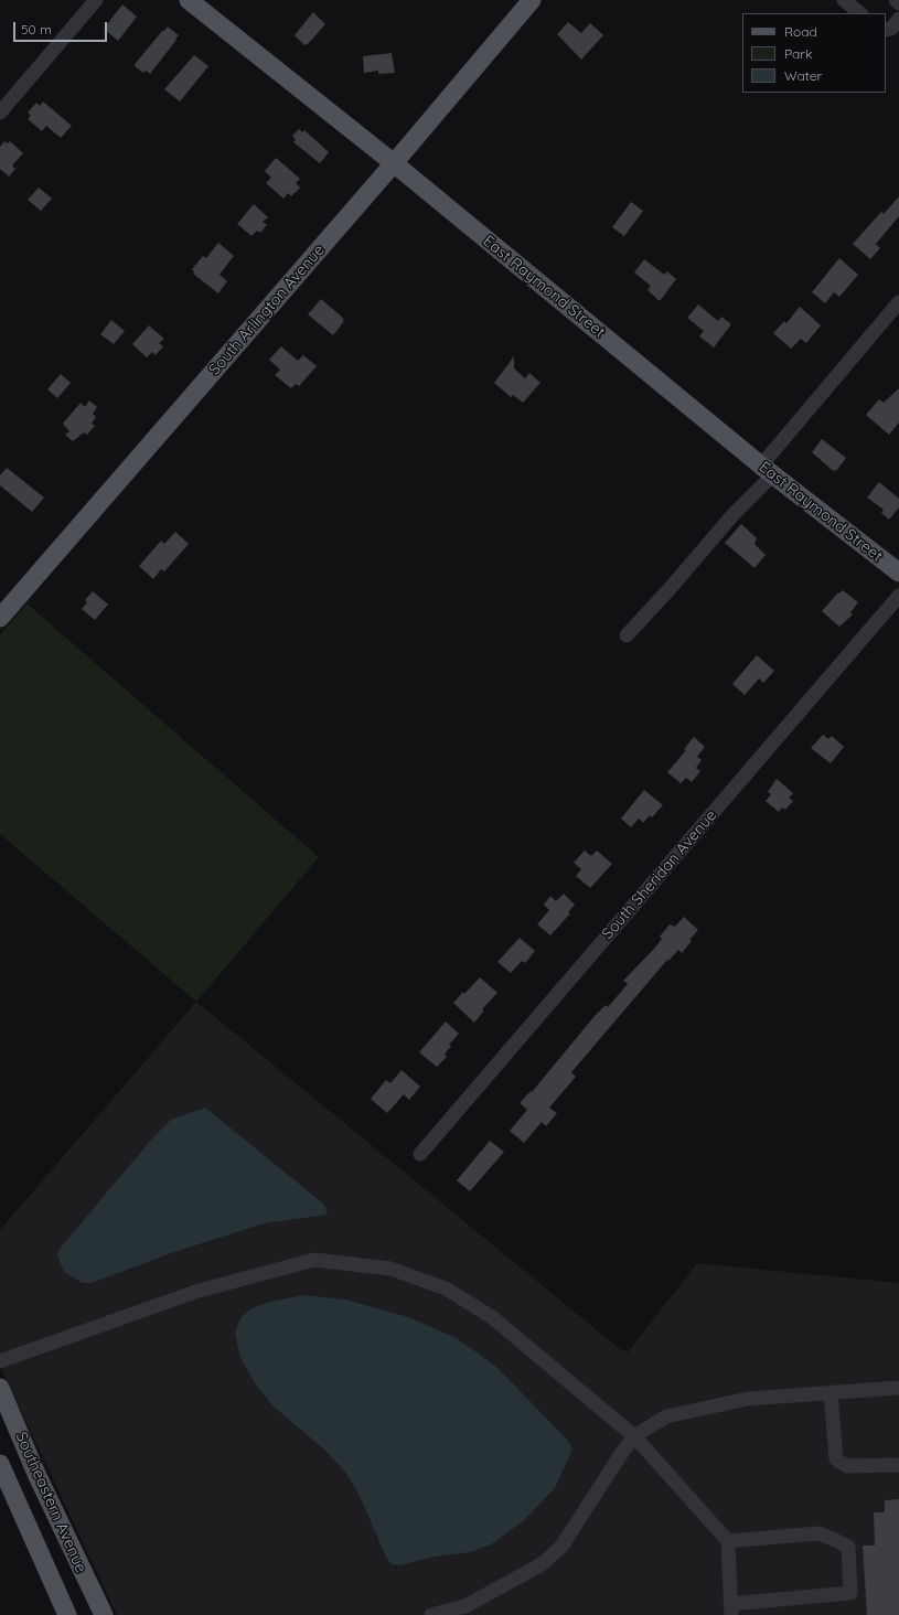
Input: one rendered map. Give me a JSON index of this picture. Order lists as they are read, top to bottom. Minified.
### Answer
{"streets":{"main road":["East Raymond Street","South Arlington Avenue","Southeastern Avenue"],"street":["South Sheridan Avenue"]},"crossings":[["East Raymond Street","South Arlington Avenue"]],"legend":["Road","Park","Water"],"scale_bar":"50 m"}
